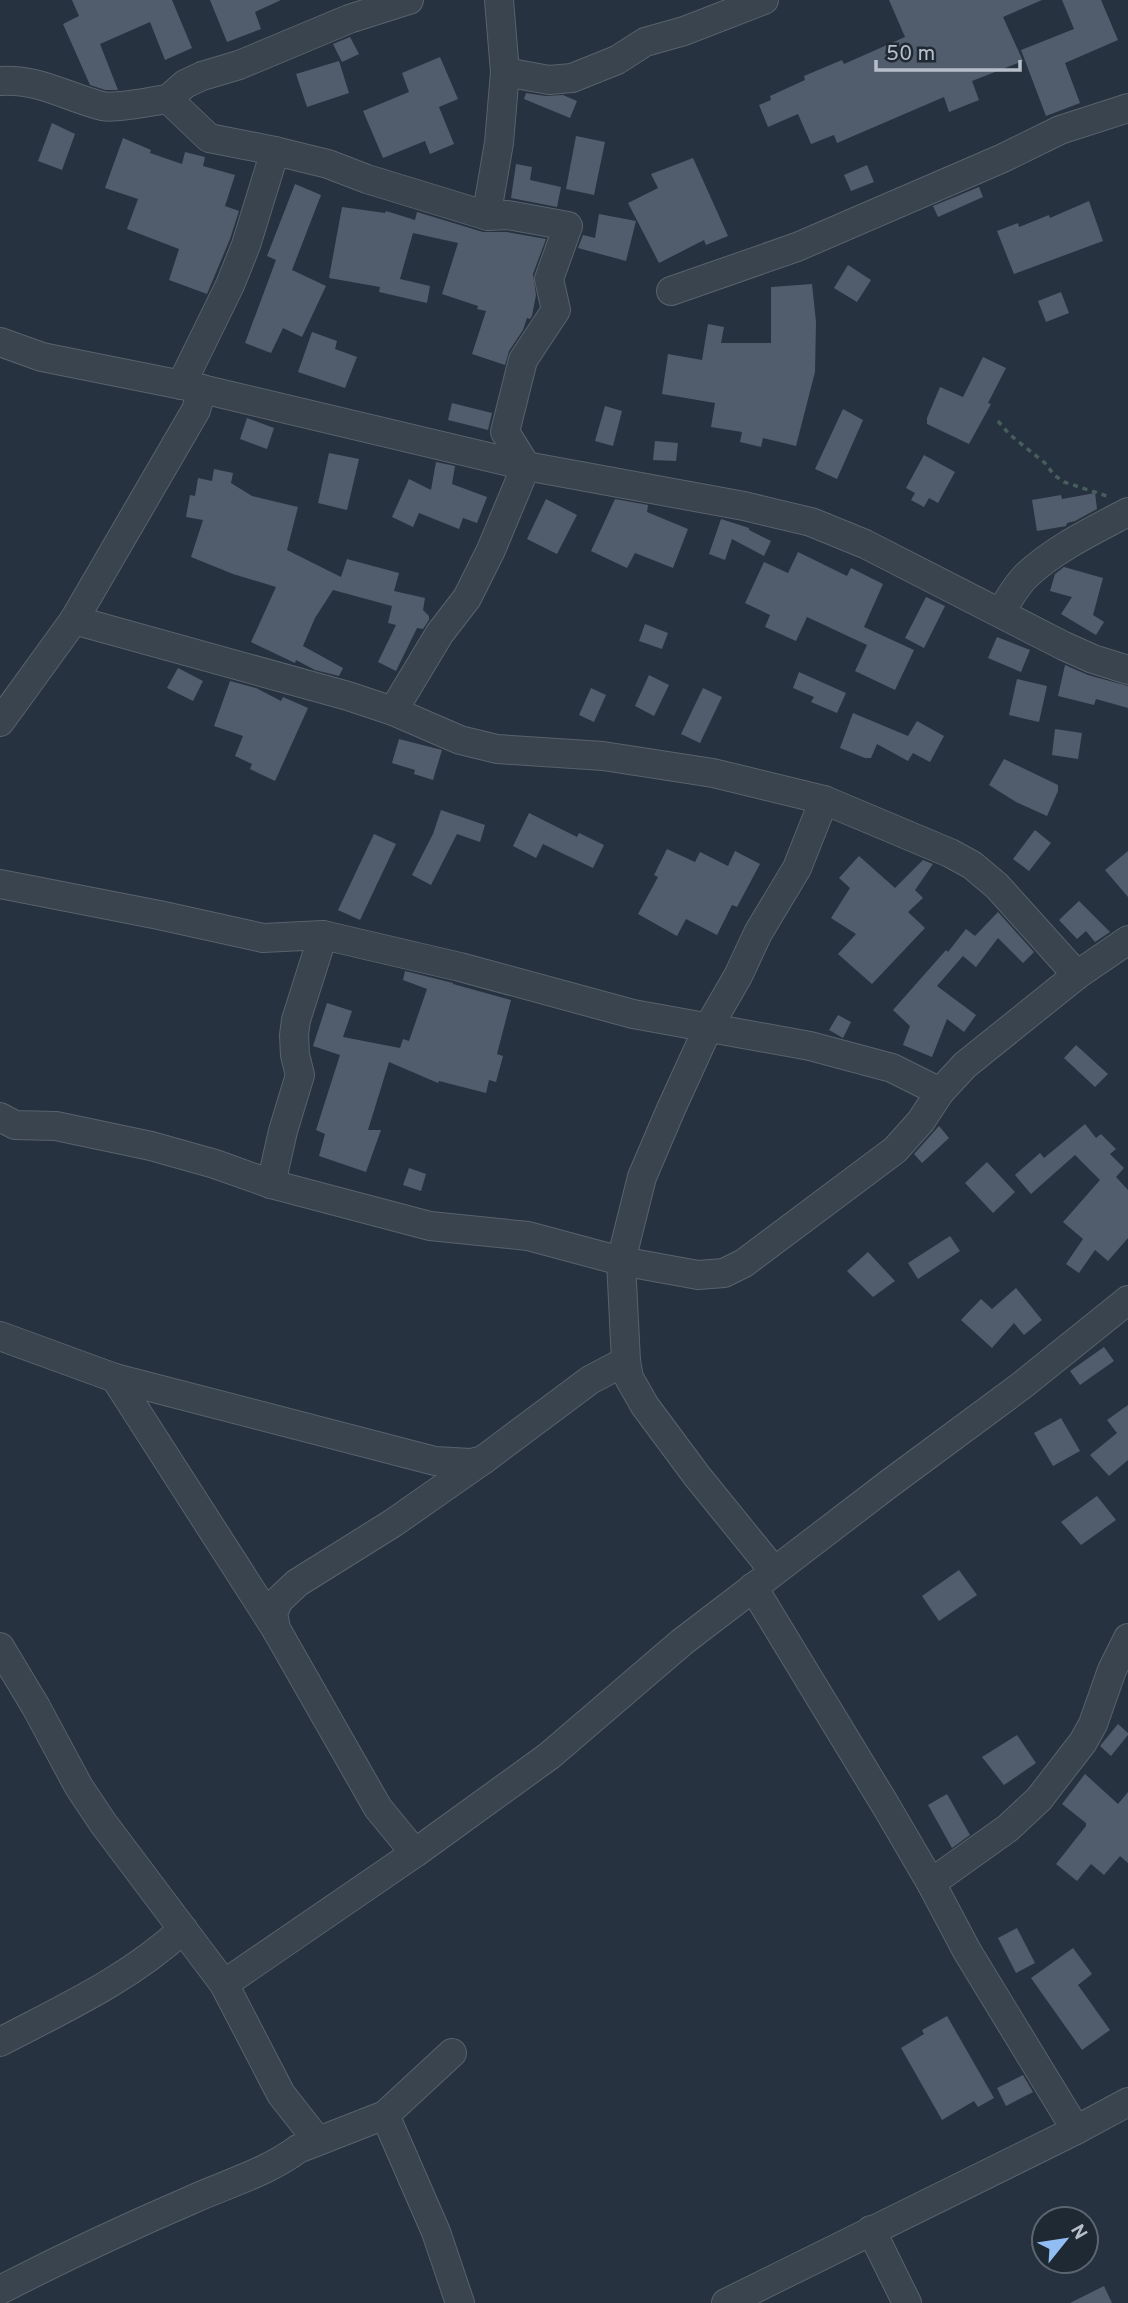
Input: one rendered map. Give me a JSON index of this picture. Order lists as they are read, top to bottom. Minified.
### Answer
{"scale_bar":"50 m","north":"top right"}
